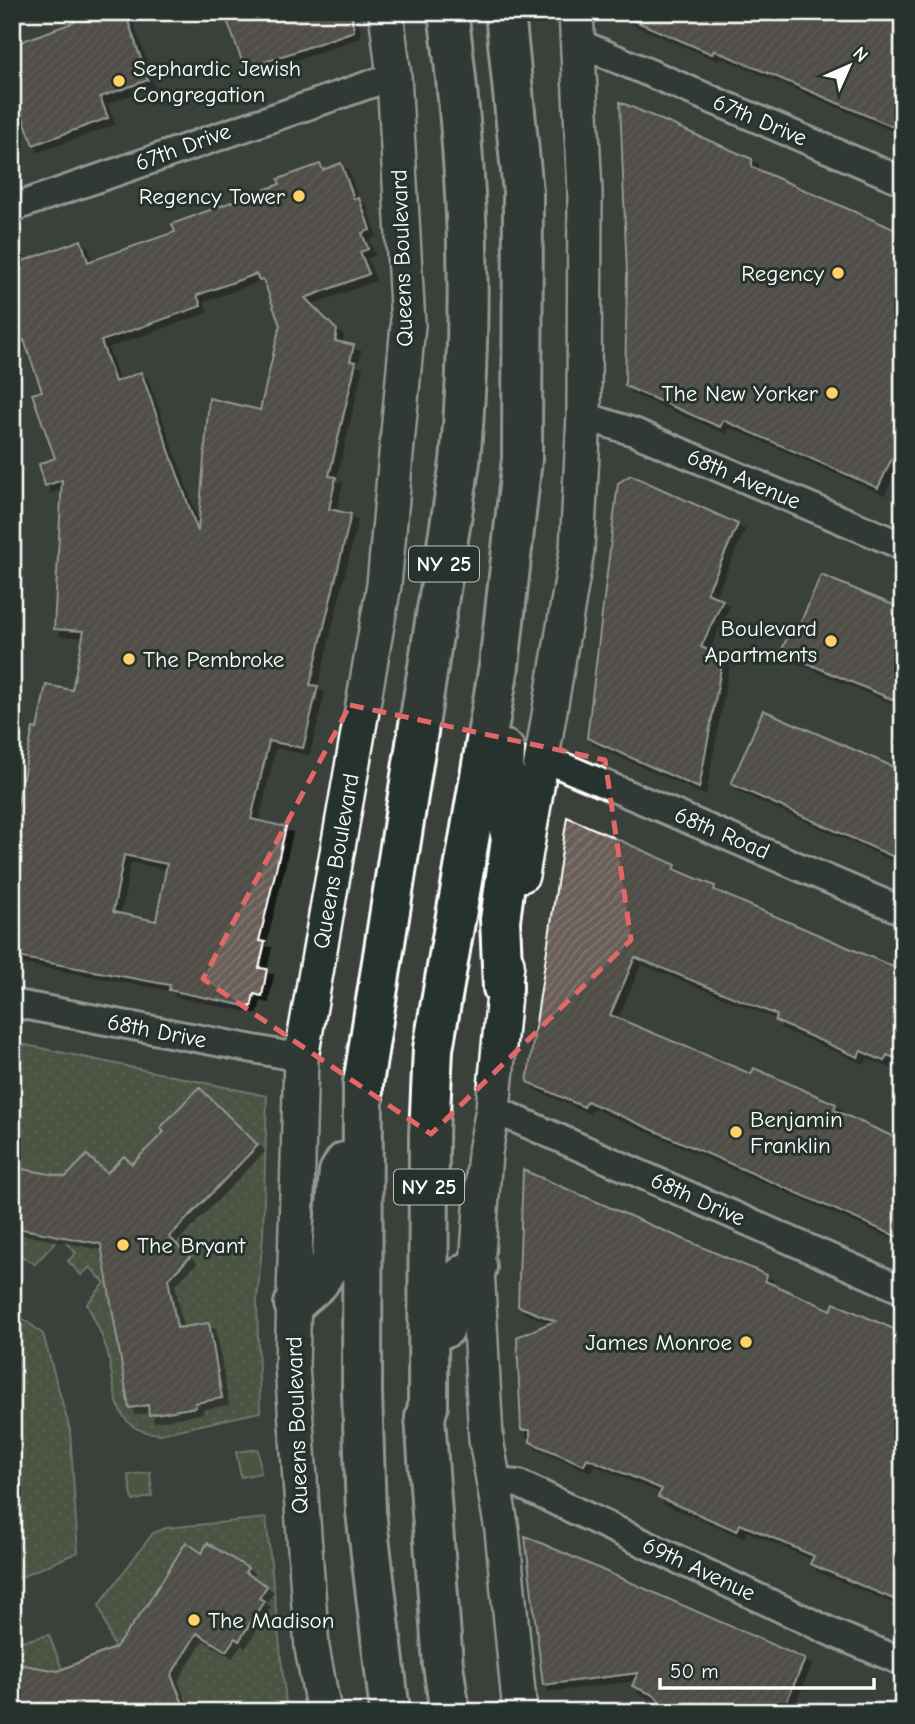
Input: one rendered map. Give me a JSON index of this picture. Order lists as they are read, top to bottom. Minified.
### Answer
{"streets":{"main road":["NY 25"],"street":["67th Drive","Queens Boulevard","68th Avenue","68th Road","68th Drive","69th Avenue"]},"crossings":[["67th Drive","Queens Boulevard"],["Queens Boulevard","68th Drive"]],"places":["Sephardic Jewish Congregation","Regency Tower","Regency","The New Yorker","Boulevard Apartments","The Pembroke","Benjamin Franklin","The Bryant","James Monroe","The Madison"],"scale_bar":"50 m","north":"top right"}
